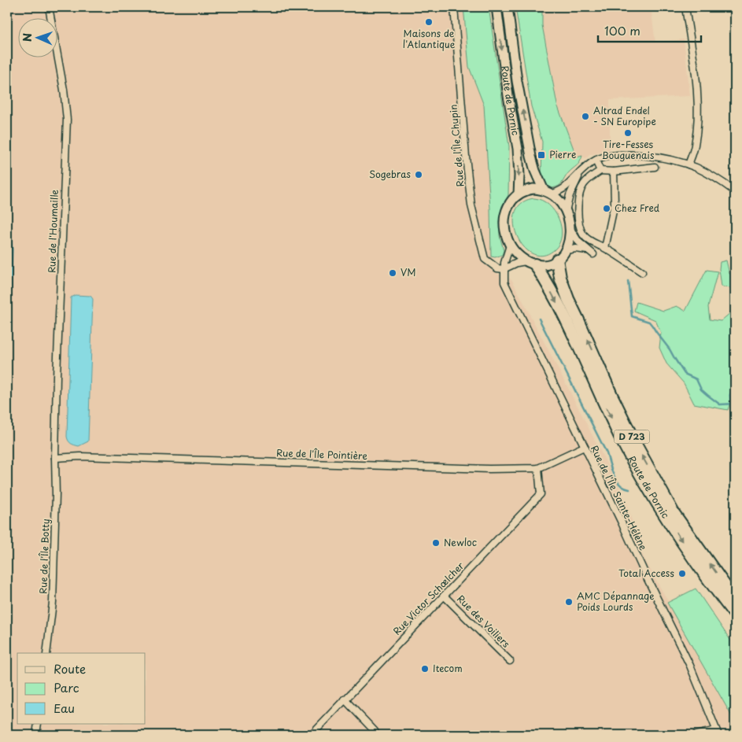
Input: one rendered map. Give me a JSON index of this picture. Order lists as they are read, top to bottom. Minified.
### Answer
{"streets":{"highway":["Route de Pornic","D 723"],"street":["Rue de l'Île Chupin","Rue de l'Houmaille","Rue de l'Île Pointière","Rue de l'Île Sainte-Hélène","Rue de l'Île Botty","Rue Victor Schœlcher","Rue des Voiliers"]},"crossings":[["Rue de l'Île Chupin","Rue de l'Île Sainte-Hélène"],["Rue de l'Houmaille","Rue de l'Île Pointière"],["Rue de l'Houmaille","Rue de l'Île Botty"],["Rue de l'Île Pointière","Rue de l'Île Sainte-Hélène"],["Rue de l'Île Pointière","Rue de l'Île Botty"],["Rue de l'Île Pointière","Rue Victor Schœlcher"],["Rue Victor Schœlcher","Rue des Voiliers"]],"places":{"other":["Maisons de l'Atlantique","Altrad Endel - SN Europipe","Tire-Fesses Bouguenais","Sogebras","Chez Fred","VM","Newloc","Total Access","AMC Dépannage Poids Lourds","Itecom"],"transit":["Pierre"]},"legend":["Route","Parc","Eau"],"scale_bar":"100 m","north":"left"}
